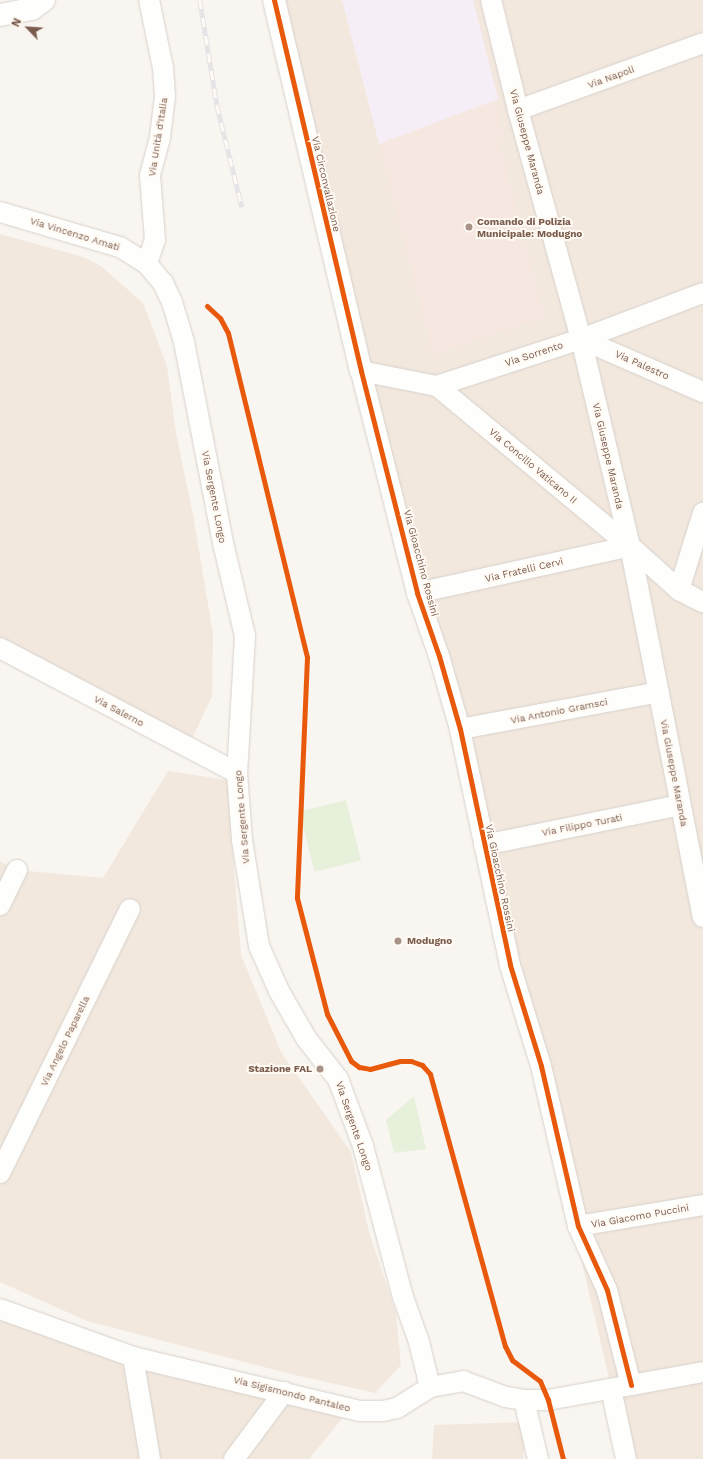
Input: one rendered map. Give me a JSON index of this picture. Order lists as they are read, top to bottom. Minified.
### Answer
{"streets":{"street":["Via Napoli","Via Unità d'Italia","Via Giuseppe Maranda","Via Circonvallazione","Via Vincenzo Amati","Via Sorrento","Via Palestro","Via Concilio Vaticano II","Via Sergente Longo","Via Gioacchino Rossini","Via Fratelli Cervi","Via Salerno","Via Antonio Gramsci","Via Filippo Turati","Via Angelo Paparella","Via Giacomo Puccini","Via Sigismondo Pantaleo"]},"crossings":[["Via Napoli","Via Giuseppe Maranda"],["Via Unità d'Italia","Via Vincenzo Amati"],["Via Unità d'Italia","Via Sergente Longo"],["Via Giuseppe Maranda","Via Sorrento"],["Via Giuseppe Maranda","Via Palestro"],["Via Giuseppe Maranda","Via Concilio Vaticano II"],["Via Giuseppe Maranda","Via Fratelli Cervi"],["Via Giuseppe Maranda","Via Antonio Gramsci"],["Via Giuseppe Maranda","Via Filippo Turati"],["Via Circonvallazione","Via Sorrento"],["Via Circonvallazione","Via Gioacchino Rossini"],["Via Vincenzo Amati","Via Sergente Longo"],["Via Sorrento","Via Palestro"],["Via Sorrento","Via Concilio Vaticano II"],["Via Sorrento","Via Gioacchino Rossini"],["Via Concilio Vaticano II","Via Fratelli Cervi"],["Via Sergente Longo","Via Salerno"],["Via Sergente Longo","Via Sigismondo Pantaleo"],["Via Gioacchino Rossini","Via Fratelli Cervi"],["Via Gioacchino Rossini","Via Antonio Gramsci"],["Via Gioacchino Rossini","Via Filippo Turati"],["Via Gioacchino Rossini","Via Giacomo Puccini"],["Via Gioacchino Rossini","Via Sigismondo Pantaleo"]],"places":["Comando di Polizia Municipale: Modugno","Modugno","Stazione FAL"],"north":"top left"}
